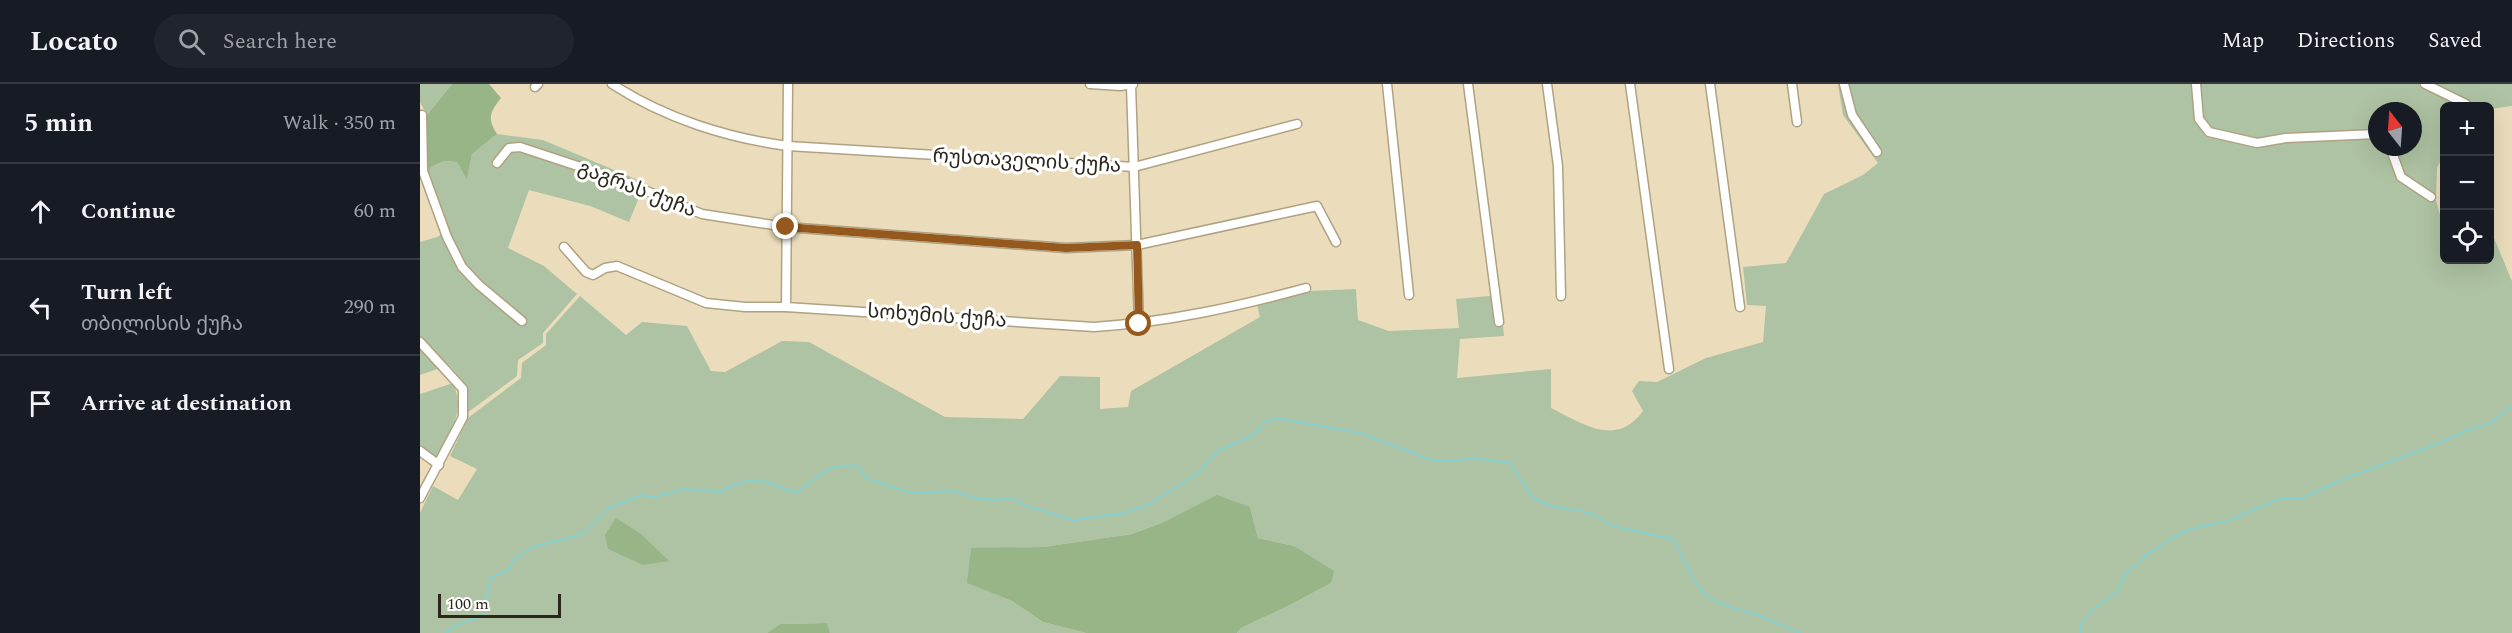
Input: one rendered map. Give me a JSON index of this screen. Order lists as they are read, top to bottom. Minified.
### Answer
{"streets":{"street":["რუსთაველის ქუჩა","გაგრას ქუჩა","სოხუმის ქუჩა"]},"scale_bar":"100 m","north":"top","page":{"header":"Locato","search":"Search here","nav":["Map","Directions","Saved"],"heading":["5 min","Walk · 350 m"],"map_buttons":["+","−"],"list":[["Continue","60 m"],["Turn left","თბილისის ქუჩა","290 m"],"Arrive at destination"],"scale":"100 m"}}
